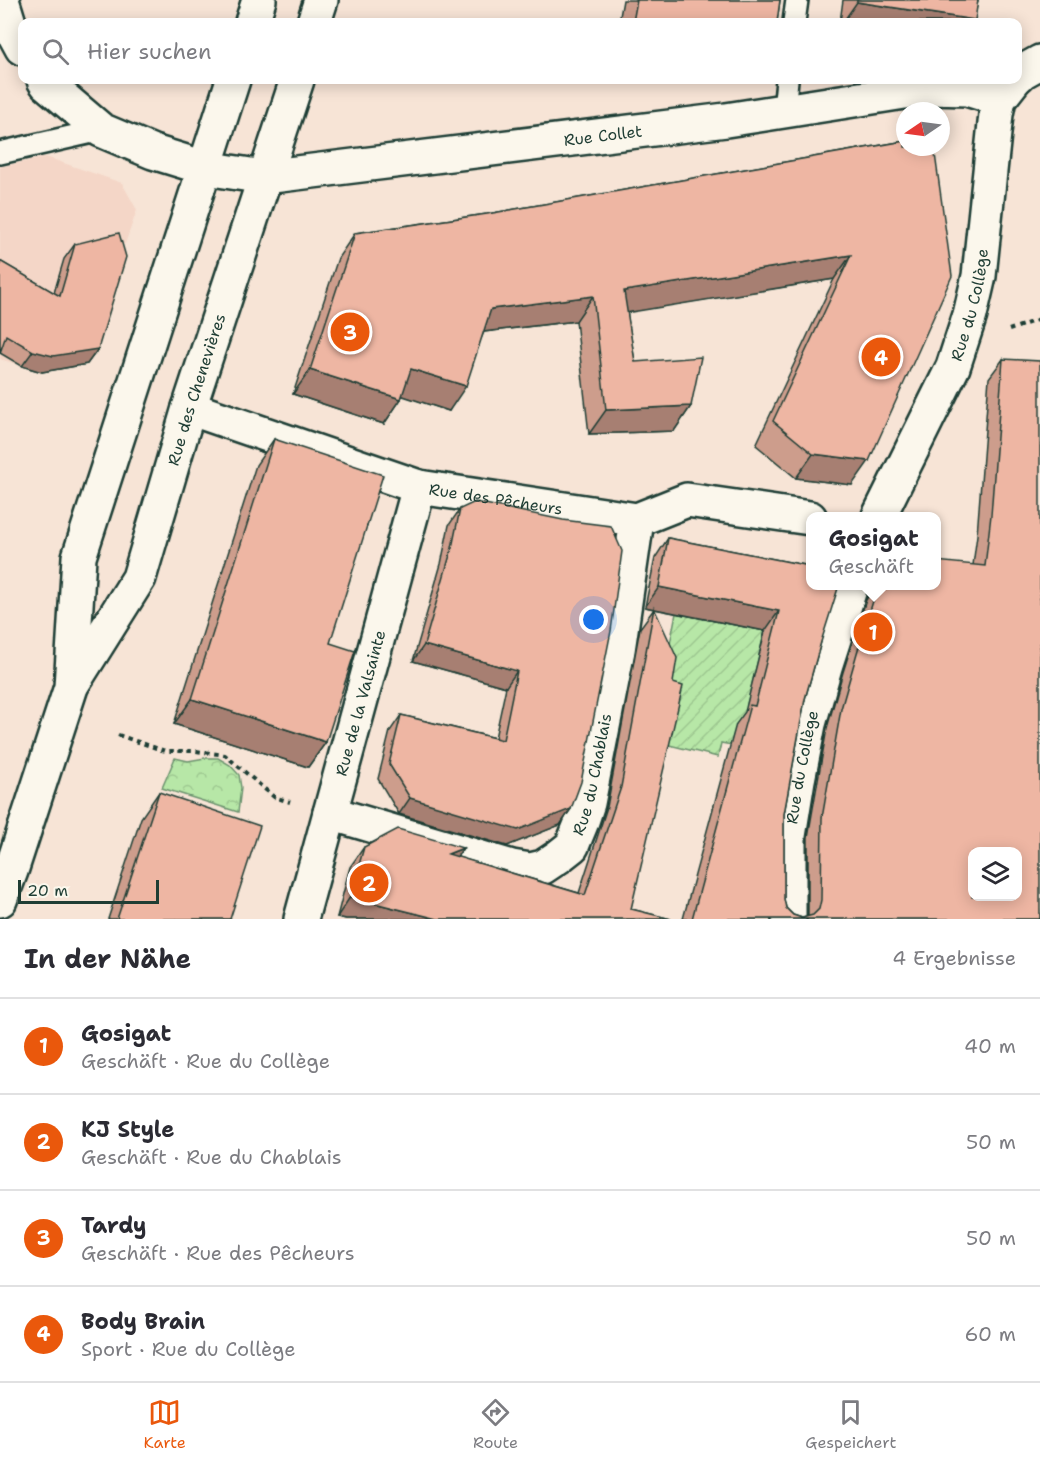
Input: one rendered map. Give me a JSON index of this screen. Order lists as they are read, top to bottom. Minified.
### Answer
{"streets":{"street":["Rue Collet","Rue du Collège","Rue des Chenevières","Rue des Pêcheurs","Rue de la Valsainte","Rue du Chablais"]},"crossings":[["Rue Collet","Rue du Collège"],["Rue Collet","Rue des Chenevières"],["Rue des Chenevières","Rue des Pêcheurs"],["Rue des Pêcheurs","Rue de la Valsainte"],["Rue des Pêcheurs","Rue du Chablais"],["Rue de la Valsainte","Rue du Chablais"]],"scale_bar":"20 m","north":"left","page":{"search":"Hier suchen","pins":["3","4","1","2"],"popup":["Gosigat","Geschäft"],"scale":"20 m","heading":["In der Nähe","4 Ergebnisse"],"list":[{"mark":"1","name":"Gosigat","note":"Geschäft · Rue du Collège","value":"40 m"},{"mark":"2","name":"KJ Style","note":"Geschäft · Rue du Chablais","value":"50 m"},{"mark":"3","name":"Tardy","note":"Geschäft · Rue des Pêcheurs","value":"50 m"},{"mark":"4","name":"Body Brain","note":"Sport · Rue du Collège","value":"60 m"}],"nav":["Karte","Route","Gespeichert"]}}
